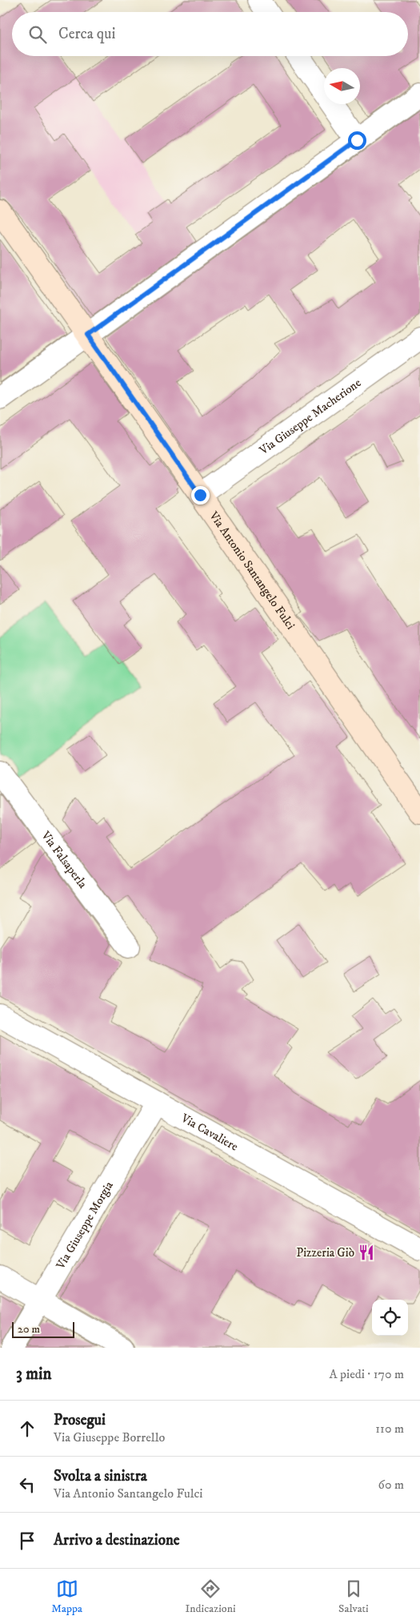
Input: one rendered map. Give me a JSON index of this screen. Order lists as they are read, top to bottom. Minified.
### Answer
{"streets":{"street":["Via Giuseppe Macherione","Via Antonio Santangelo Fulci","Via Falsaperla","Via Cavaliere","Via Giuseppe Morgia"]},"crossings":[["Via Giuseppe Macherione","Via Antonio Santangelo Fulci"],["Via Cavaliere","Via Giuseppe Morgia"]],"places":{"restaurant":["Pizzeria Giò"]},"scale_bar":"20 m","north":"left","page":{"search":"Cerca qui","scale":"20 m","heading":["3 min","A piedi · 170 m"],"list":[["Prosegui","Via Giuseppe Borrello","110 m"],["Svolta a sinistra","Via Antonio Santangelo Fulci","60 m"],"Arrivo a destinazione"],"nav":["Mappa","Indicazioni","Salvati"]}}
